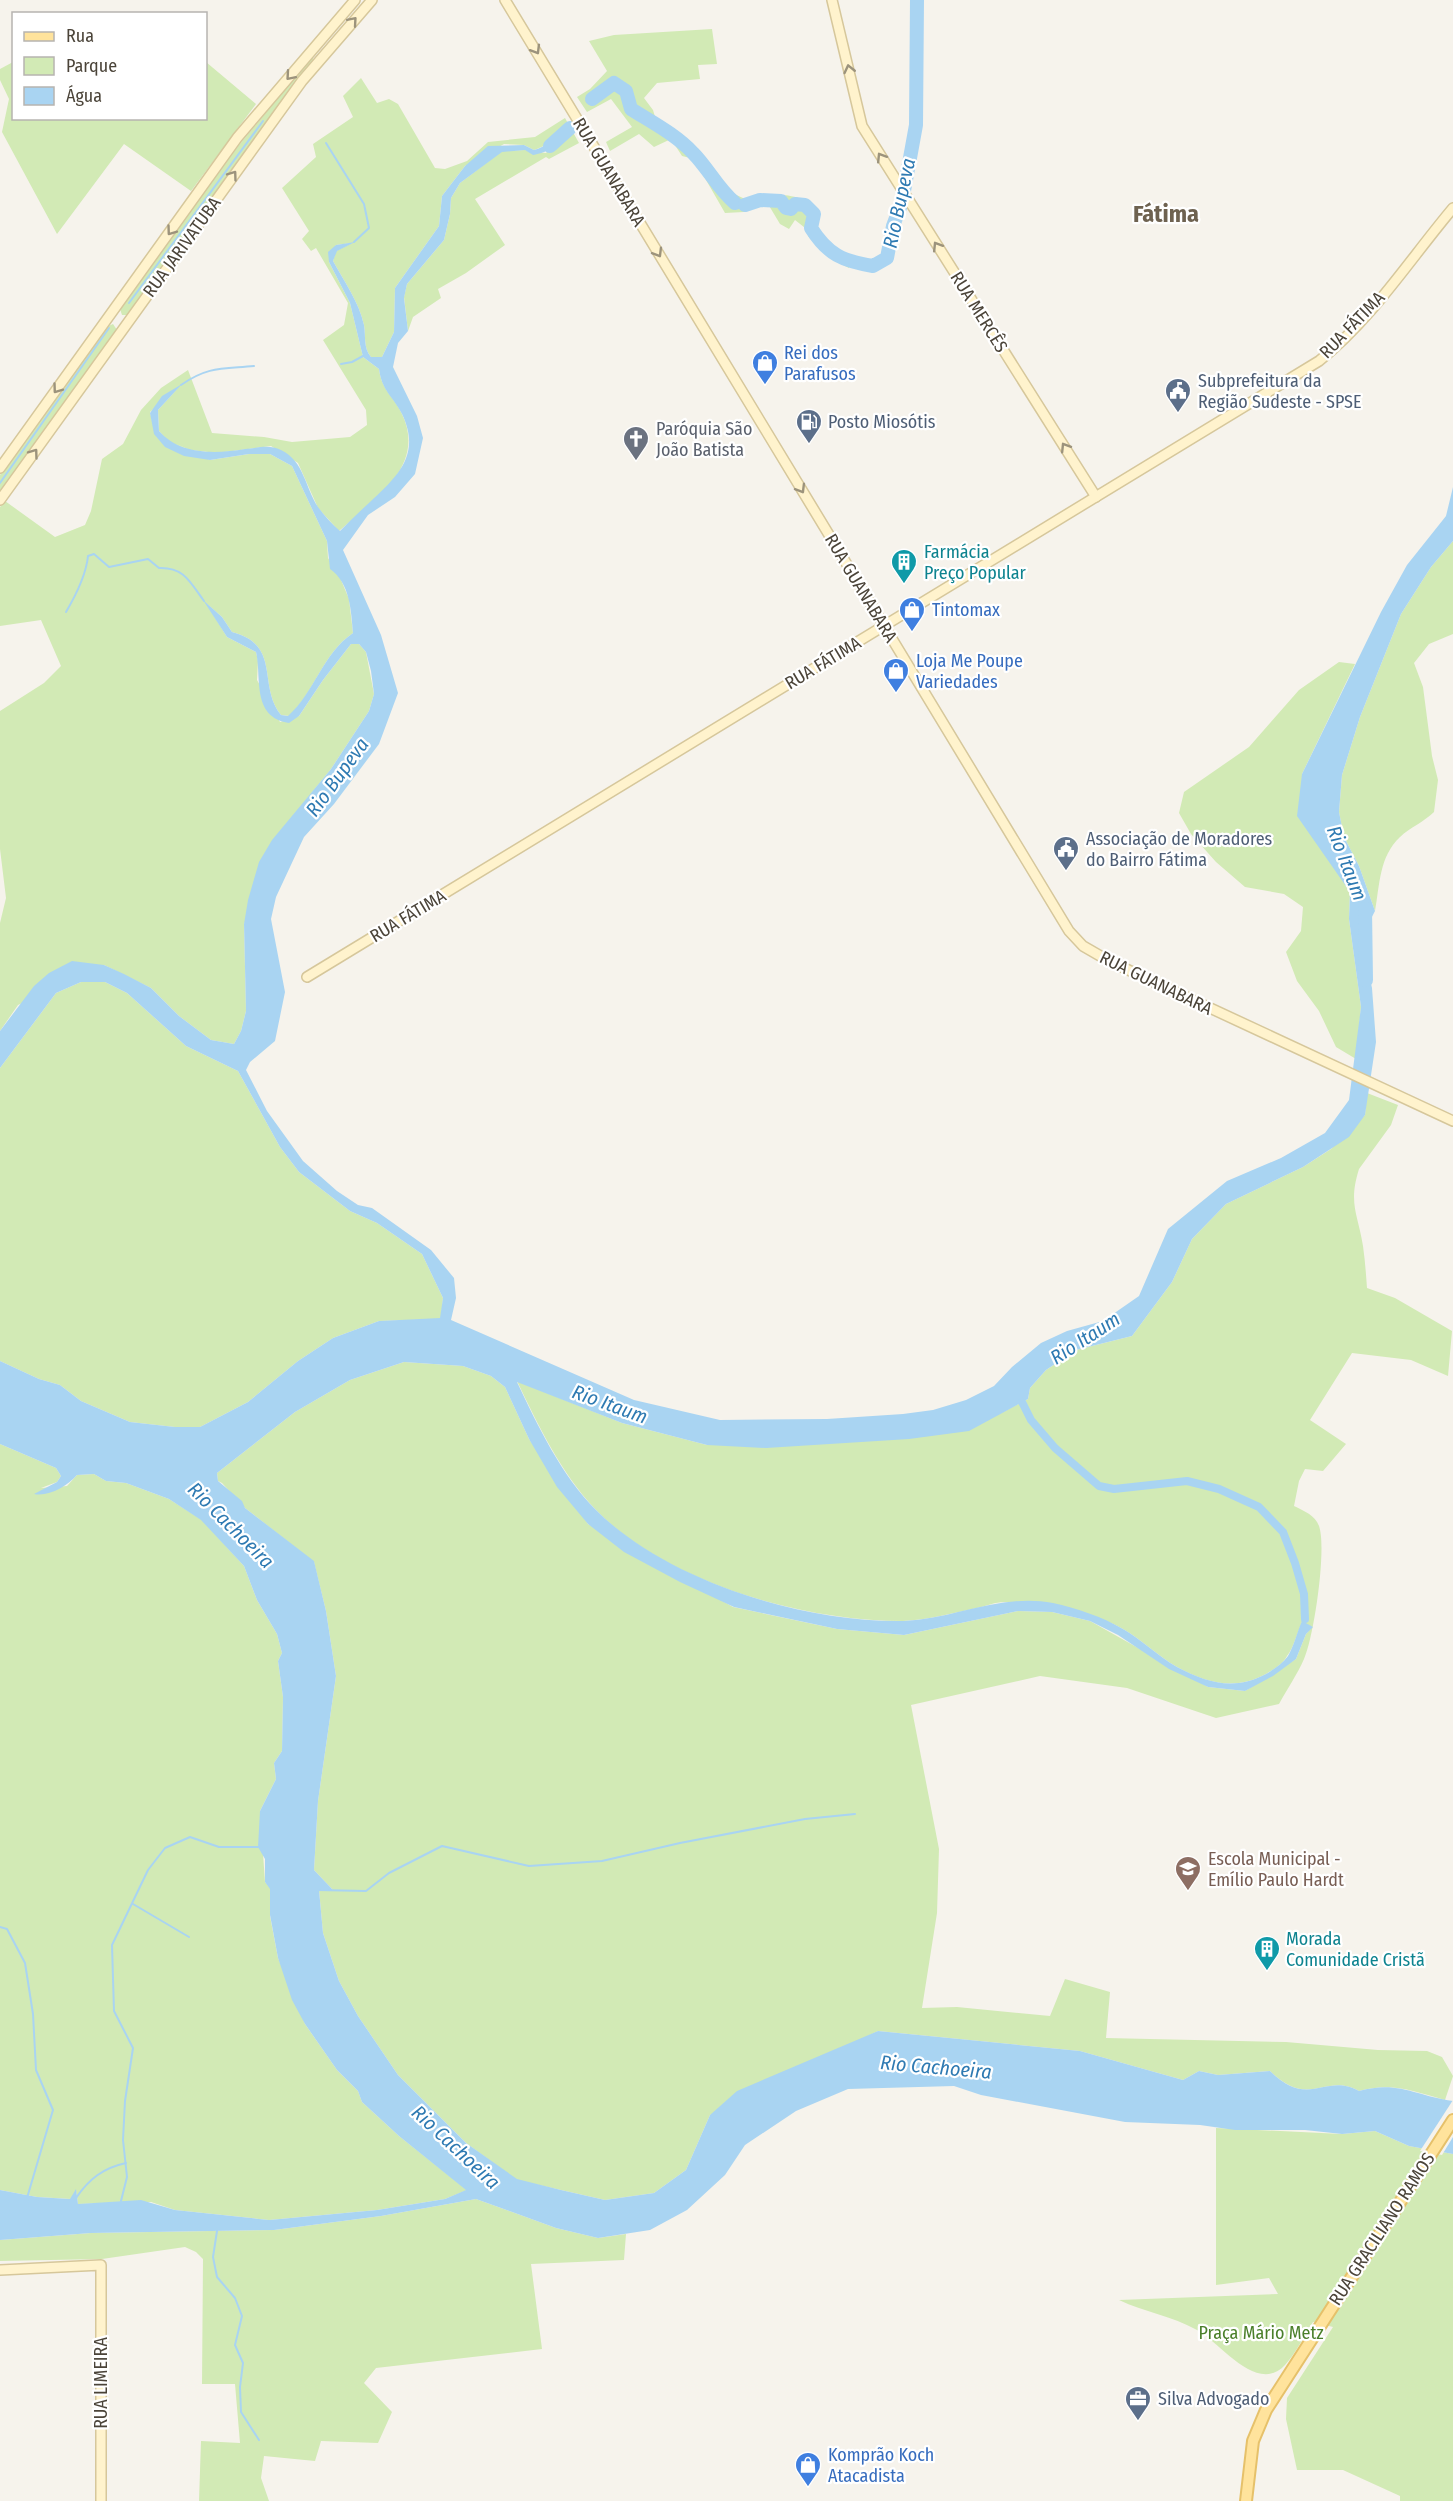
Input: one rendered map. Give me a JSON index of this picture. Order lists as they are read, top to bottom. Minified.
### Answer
{"streets":{"main road":["RUA GUANABARA","RUA JARIVATUBA","RUA MERCÊS","RUA FÁTIMA","RUA GRACILIANO RAMOS","RUA LIMEIRA"]},"crossings":[["RUA GUANABARA","RUA FÁTIMA"],["RUA MERCÊS","RUA FÁTIMA"]],"one_way":["RUA GUANABARA","RUA MERCÊS"],"districts":["Fátima"],"water":["Rio Bupeva","Rio Itaum","Rio Cachoeira"],"parks":["Praça Mário Metz"],"places":{"shop":["Rei dos Parafusos","Tintomax","Loja Me Poupe Variedades","Komprão Koch Atacadista"],"public building":["Subprefeitura da Região Sudeste - SPSE","Associação de Moradores do Bairro Fátima"],"fuel station":["Posto Miosótis"],"church":["Paróquia São João Batista"],"building":["Farmácia Preço Popular","Morada Comunidade Cristã"],"school or university":["Escola Municipal - Emílio Paulo Hardt"],"office":["Silva Advogado"]},"legend":["Rua","Parque","Água"]}
